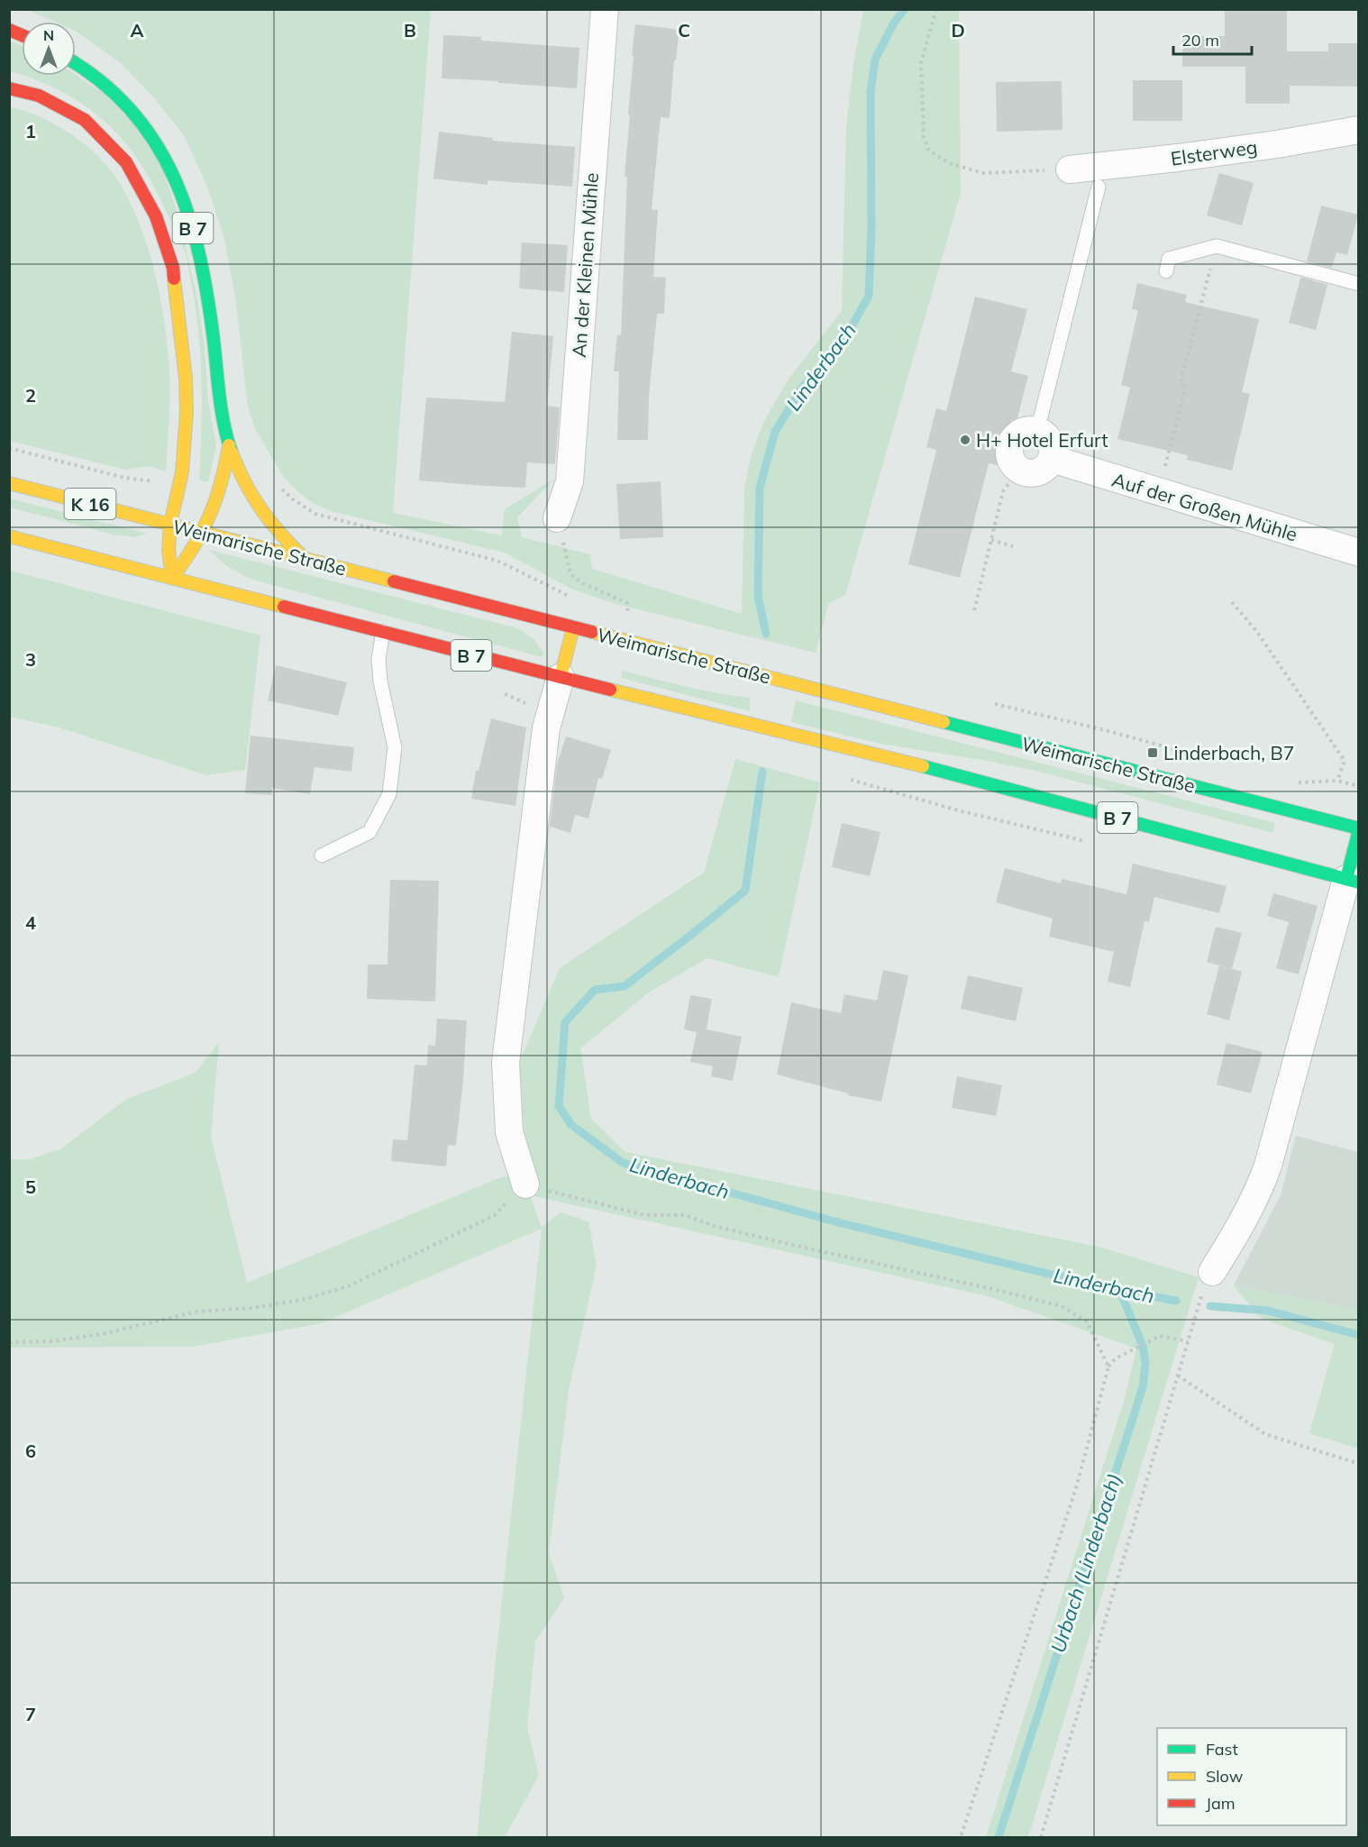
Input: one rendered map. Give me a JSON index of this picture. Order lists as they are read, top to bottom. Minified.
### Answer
{"streets":{"main road":["B 7","K 16","Weimarische Straße"],"street":["Elsterweg","An der Kleinen Mühle","Auf der Großen Mühle"]},"crossings":[["B 7","Weimarische Straße"]],"water":["Linderbach","Urbach (Linderbach)"],"places":{"other":["H+ Hotel Erfurt"],"transit":["Linderbach, B7"]},"legend":["Fast","Slow","Jam"],"scale_bar":"20 m","north":"top","grid":{"columns":["A","B","C","D"],"rows":["1","2","3","4","5","6","7"]}}
